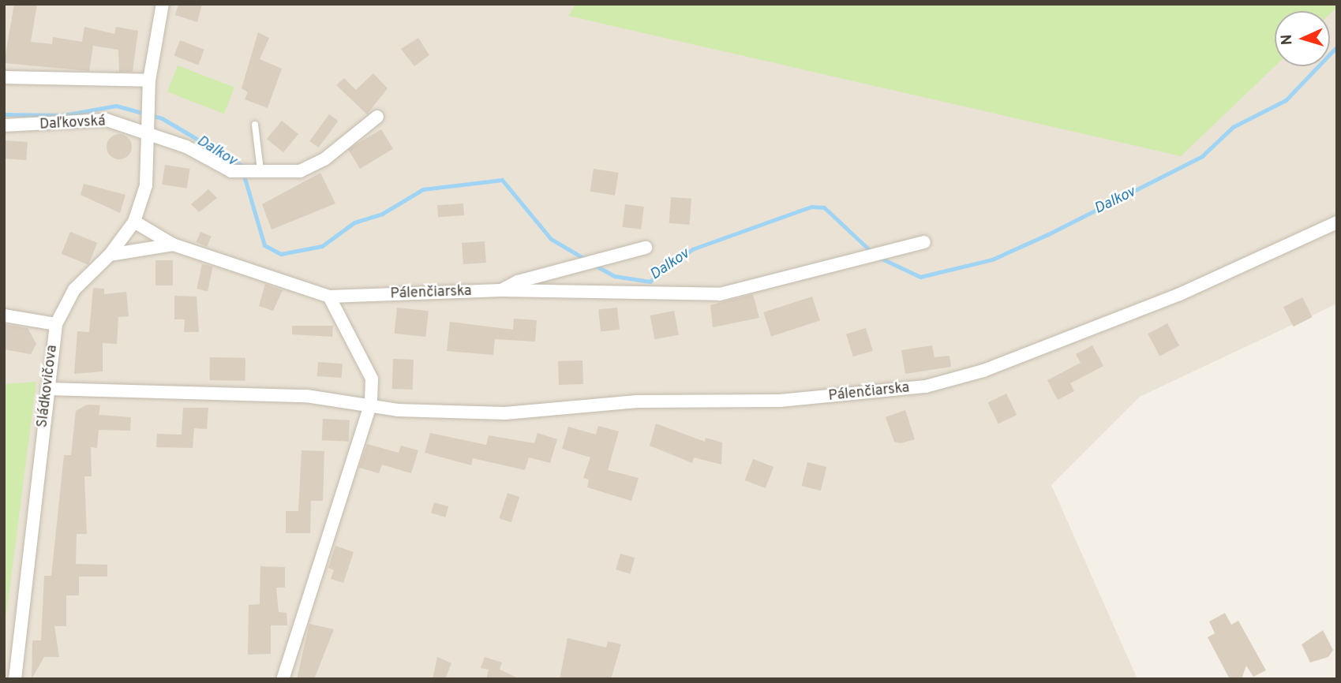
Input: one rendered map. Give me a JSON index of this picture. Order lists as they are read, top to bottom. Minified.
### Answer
{"streets":{"street":["Daľkovská","Pálenčiarska","Sládkovičova"]},"crossings":[["Daľkovská","Sládkovičova"],["Pálenčiarska","Sládkovičova"]],"water":["Dalkov"],"north":"left"}
